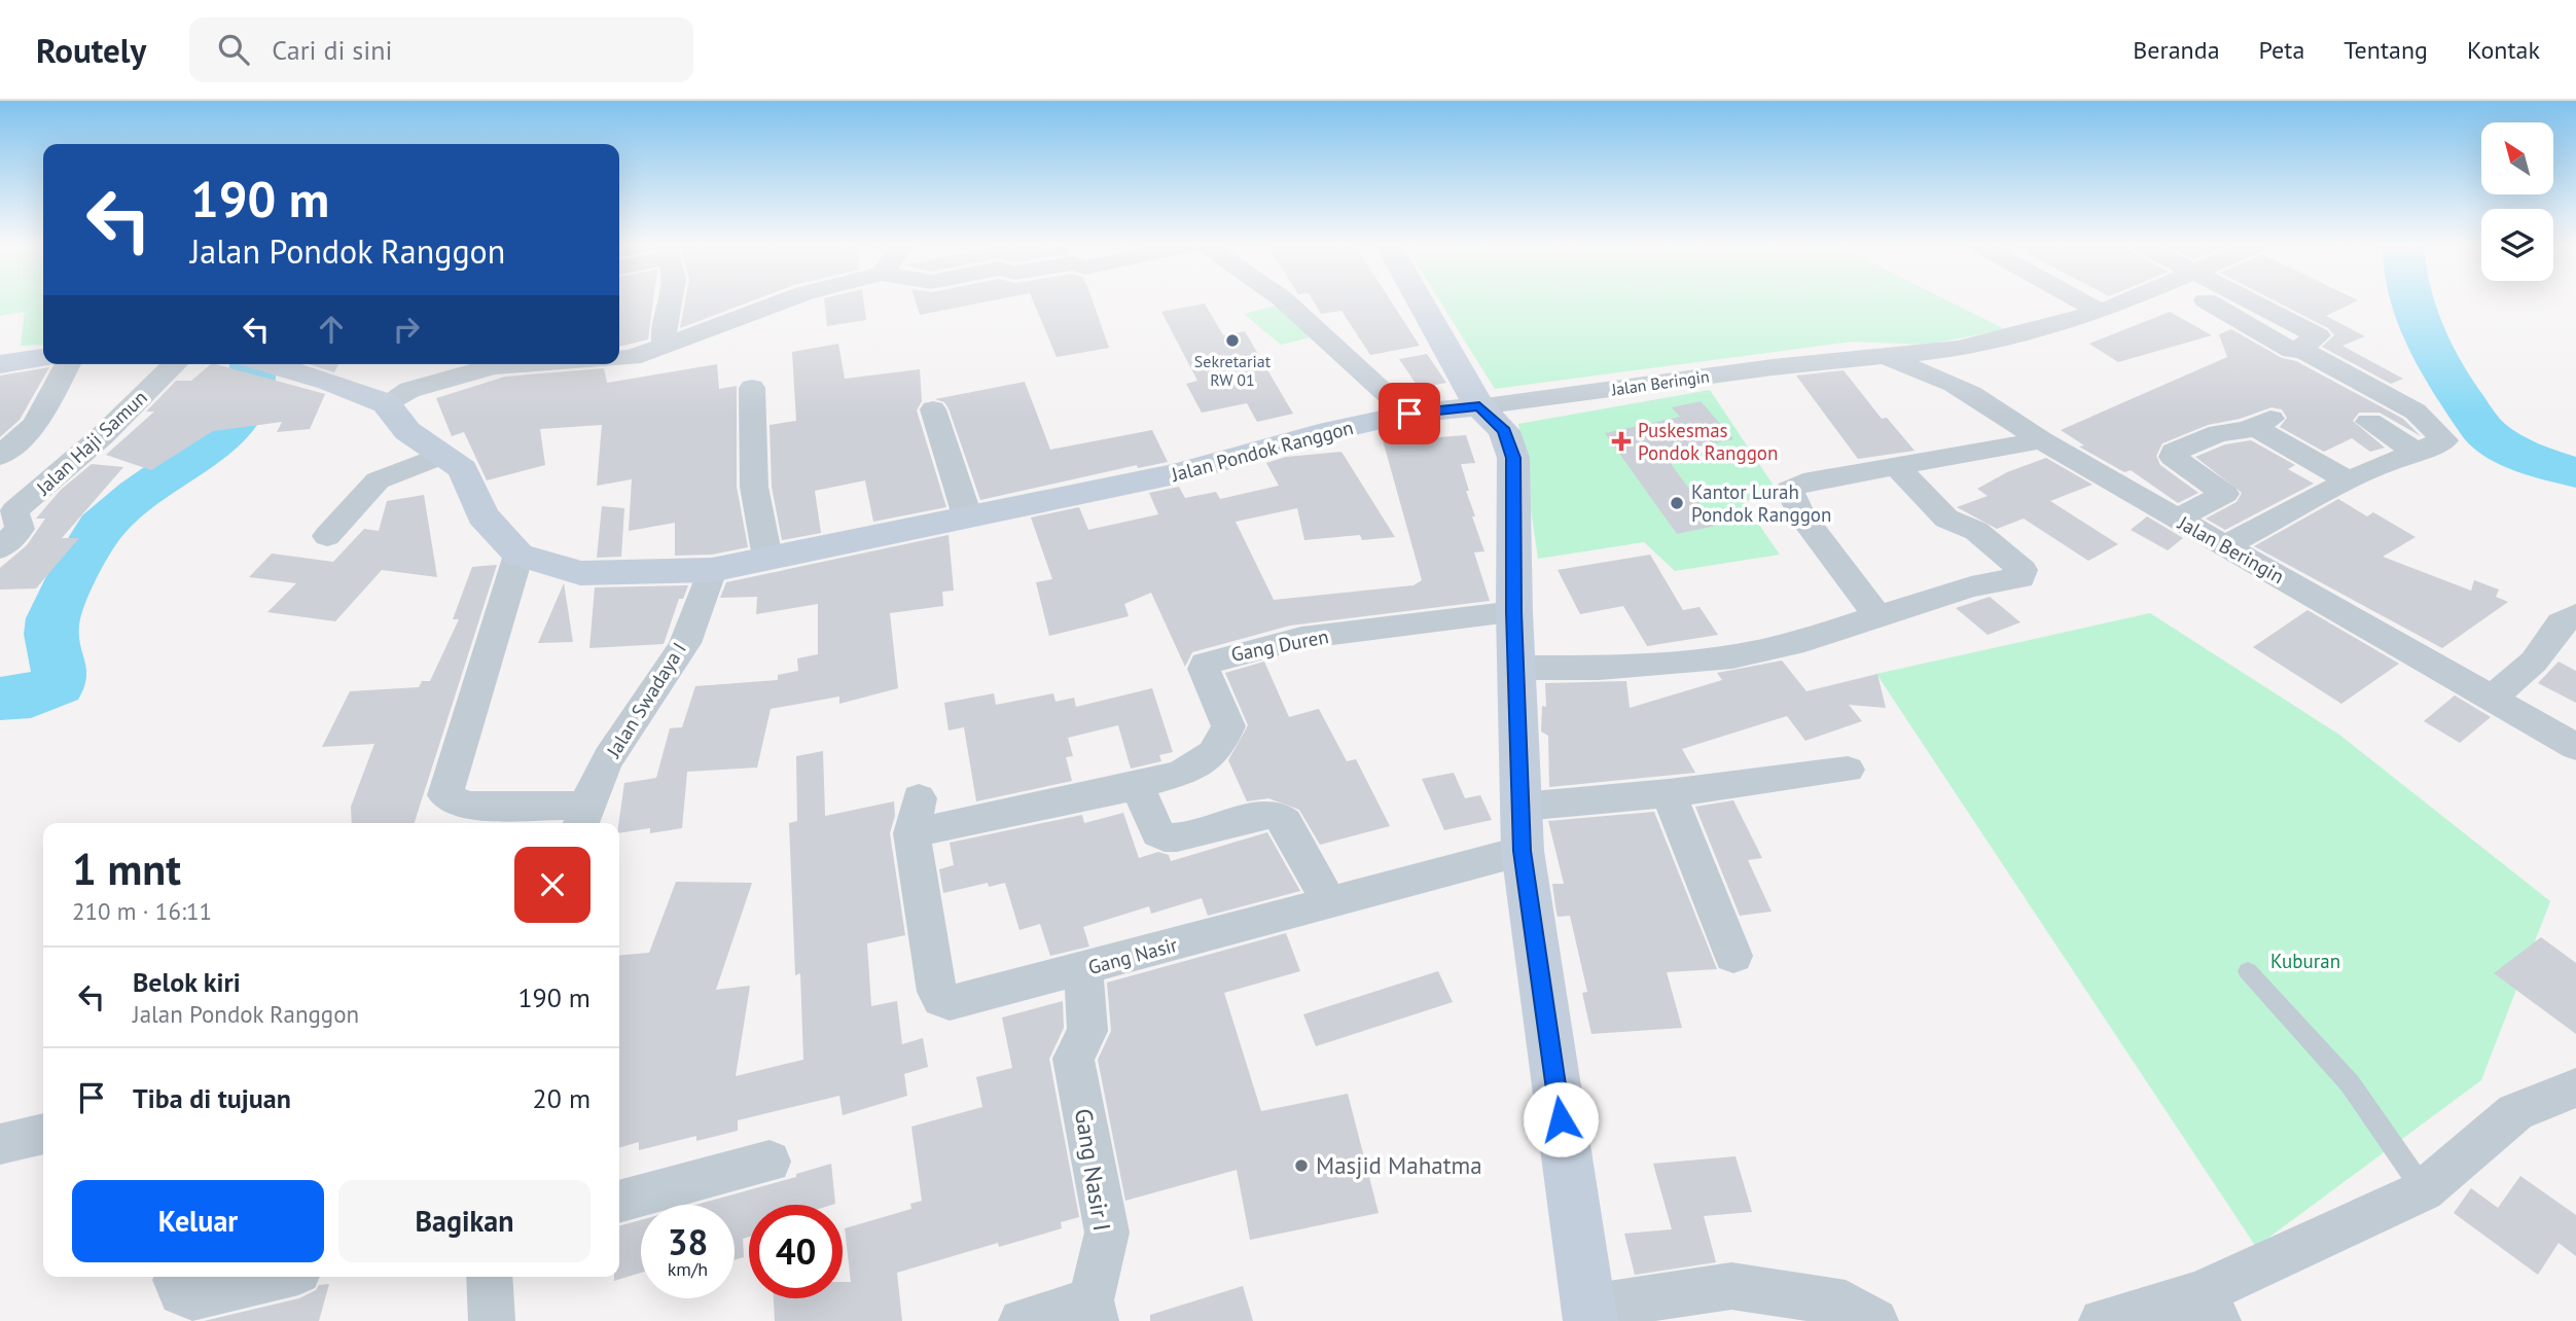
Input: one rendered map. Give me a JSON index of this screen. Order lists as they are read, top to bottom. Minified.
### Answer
{"streets":{"street":["Jalan Beringin","Jalan Haji Samun","Jalan Pondok Ranggon","Gang Duren","Jalan Swadaya I","Gang Nasir","Gang Nasir I"]},"crossings":[["Jalan Beringin","Jalan Pondok Ranggon"],["Jalan Pondok Ranggon","Jalan Swadaya I"],["Gang Duren","Gang Nasir"],["Gang Nasir","Gang Nasir I"]],"parks":["Kuburan"],"places":{"other":["Sekretariat RW 01","Kantor Lurah Pondok Ranggon","Masjid Mahatma"],"health":["Puskesmas Pondok Ranggon"]},"north":"top left","page":{"header":"Routely","search":"Cari di sini","nav":["Beranda","Peta","Tentang","Kontak"],"turn":["190 m","Jalan Pondok Ranggon"],"heading":["1 mnt","210 m · 16:11"],"list":[{"name":"Belok kiri","note":"Jalan Pondok Ranggon","value":"190 m"},{"name":"Tiba di tujuan","value":"20 m"}],"buttons":["Keluar","Bagikan"],"speed":"38 km/h","limit":"40"}}
